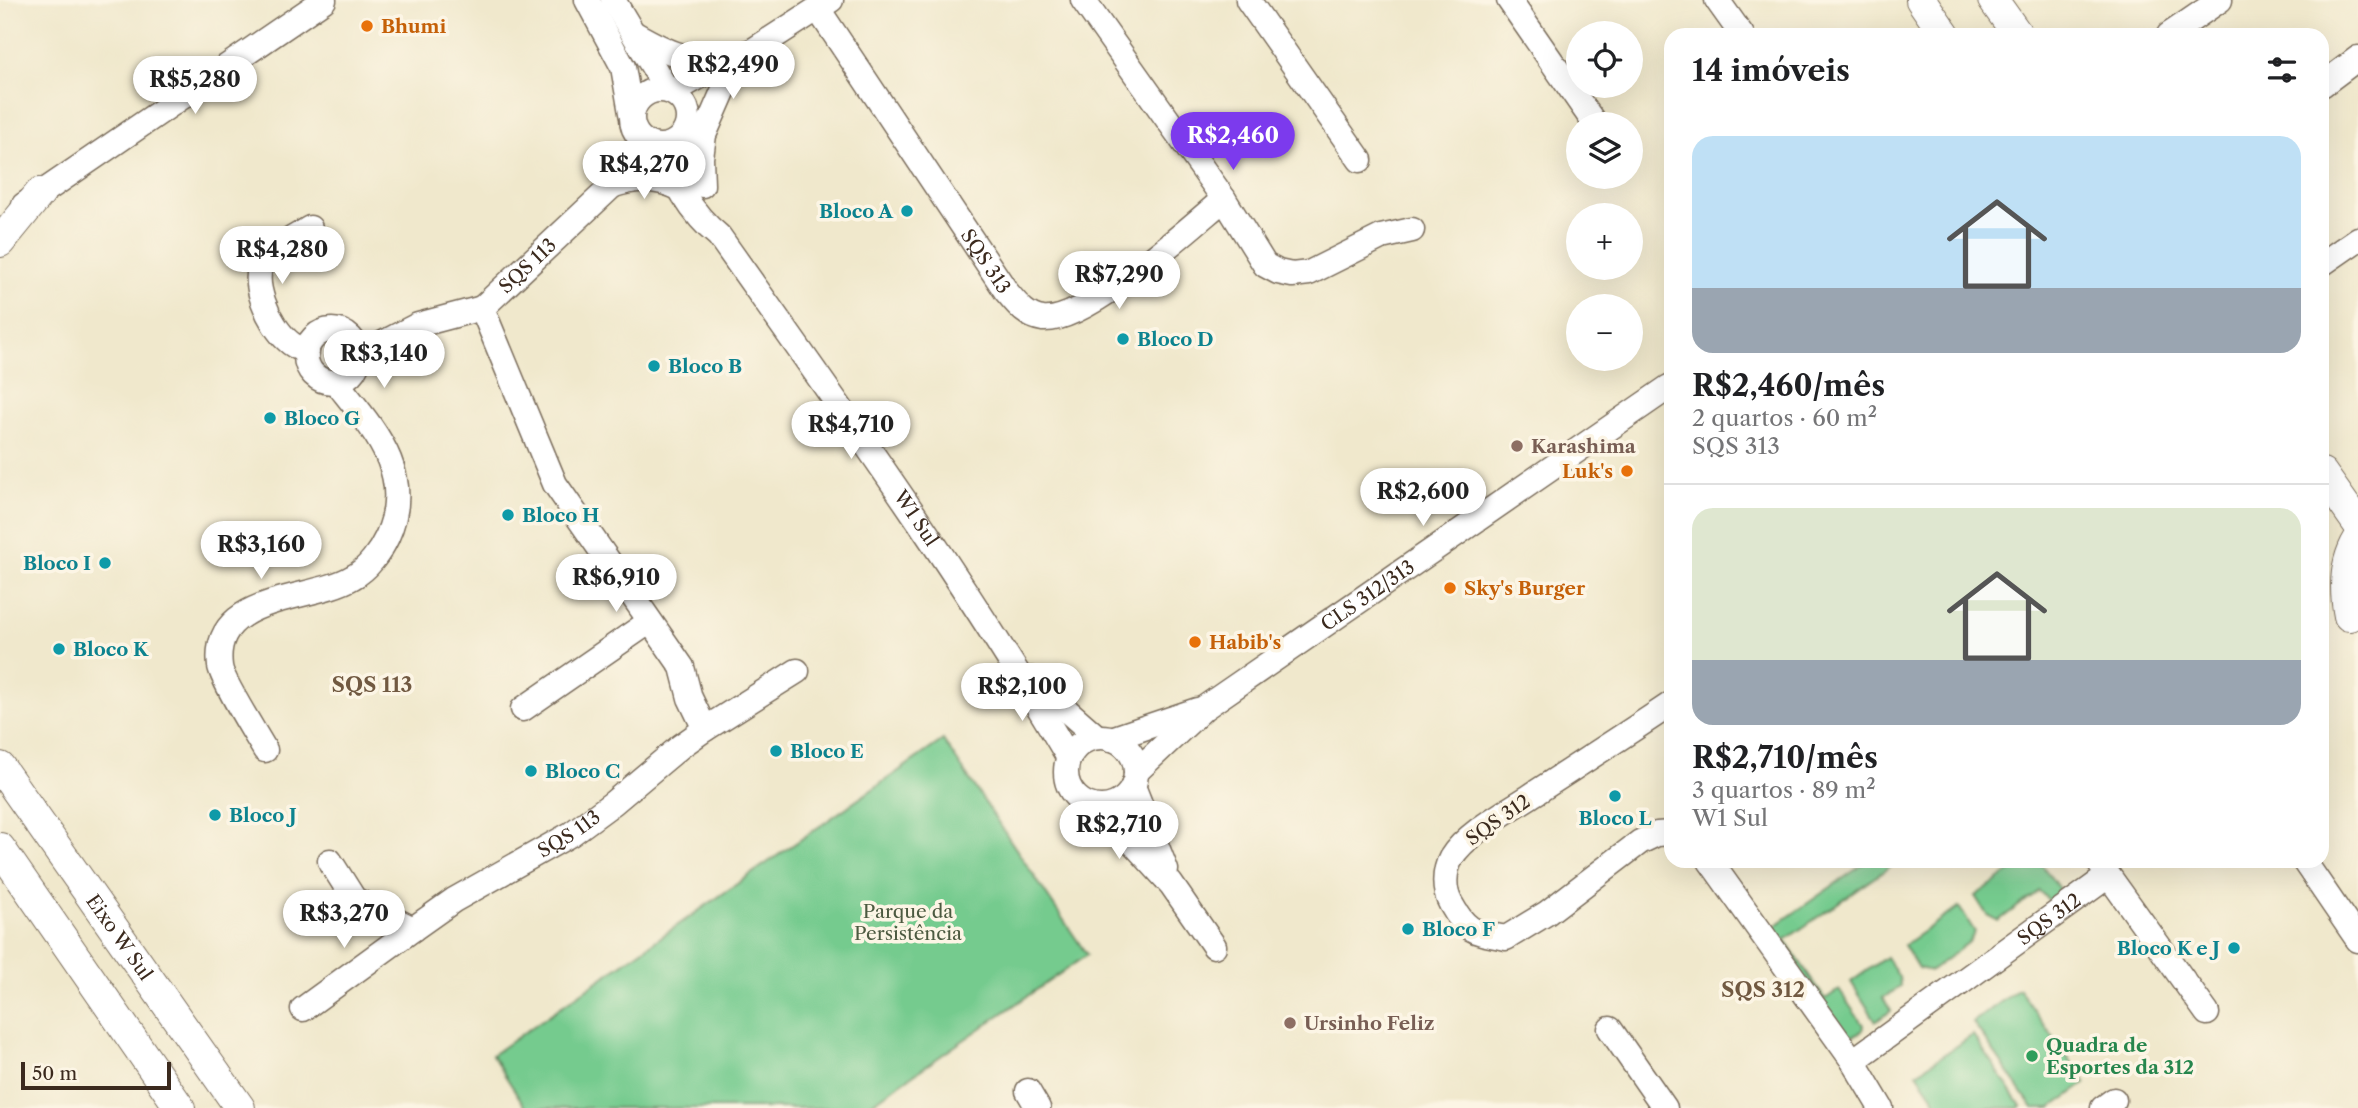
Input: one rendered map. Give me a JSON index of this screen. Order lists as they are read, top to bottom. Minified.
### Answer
{"streets":{"main road":["Eixo W Sul"],"street":["SQS 313","SQS 113","W1 Sul","CLS 312/313","SQS 312"]},"crossings":[["SQS 313","SQS 113"],["SQS 313","W1 Sul"],["SQS 113","W1 Sul"],["W1 Sul","CLS 312/313"]],"districts":["SQS 113","SQS 312"],"parks":["Parque da Persistência"],"places":["Bhumi","Bloco A","Bloco D","Bloco B","Bloco G","Karashima","Luk's","Bloco H","Bloco I","Sky's Burger","Habib's","Bloco K","Bloco E","Bloco C","Bloco L","Bloco J","Bloco F","Bloco K e J","Ursinho Feliz","Quadra de Esportes da 312"],"scale_bar":"50 m","page":{"map_buttons":["+","−"],"heading":"14 imóveis","price":["R$2,490","R$5,280","R$2,460","R$4,270","R$4,280","R$7,290","R$3,140","R$4,710","R$2,600","R$3,160","R$6,910","R$2,100","R$2,710","R$3,270"],"list":[{"name":"R$2,460/mês","note":"2 quartos · 60 m² · SQS 313"},{"name":"R$2,710/mês","note":"3 quartos · 89 m² · W1 Sul"}],"scale":"50 m"}}
